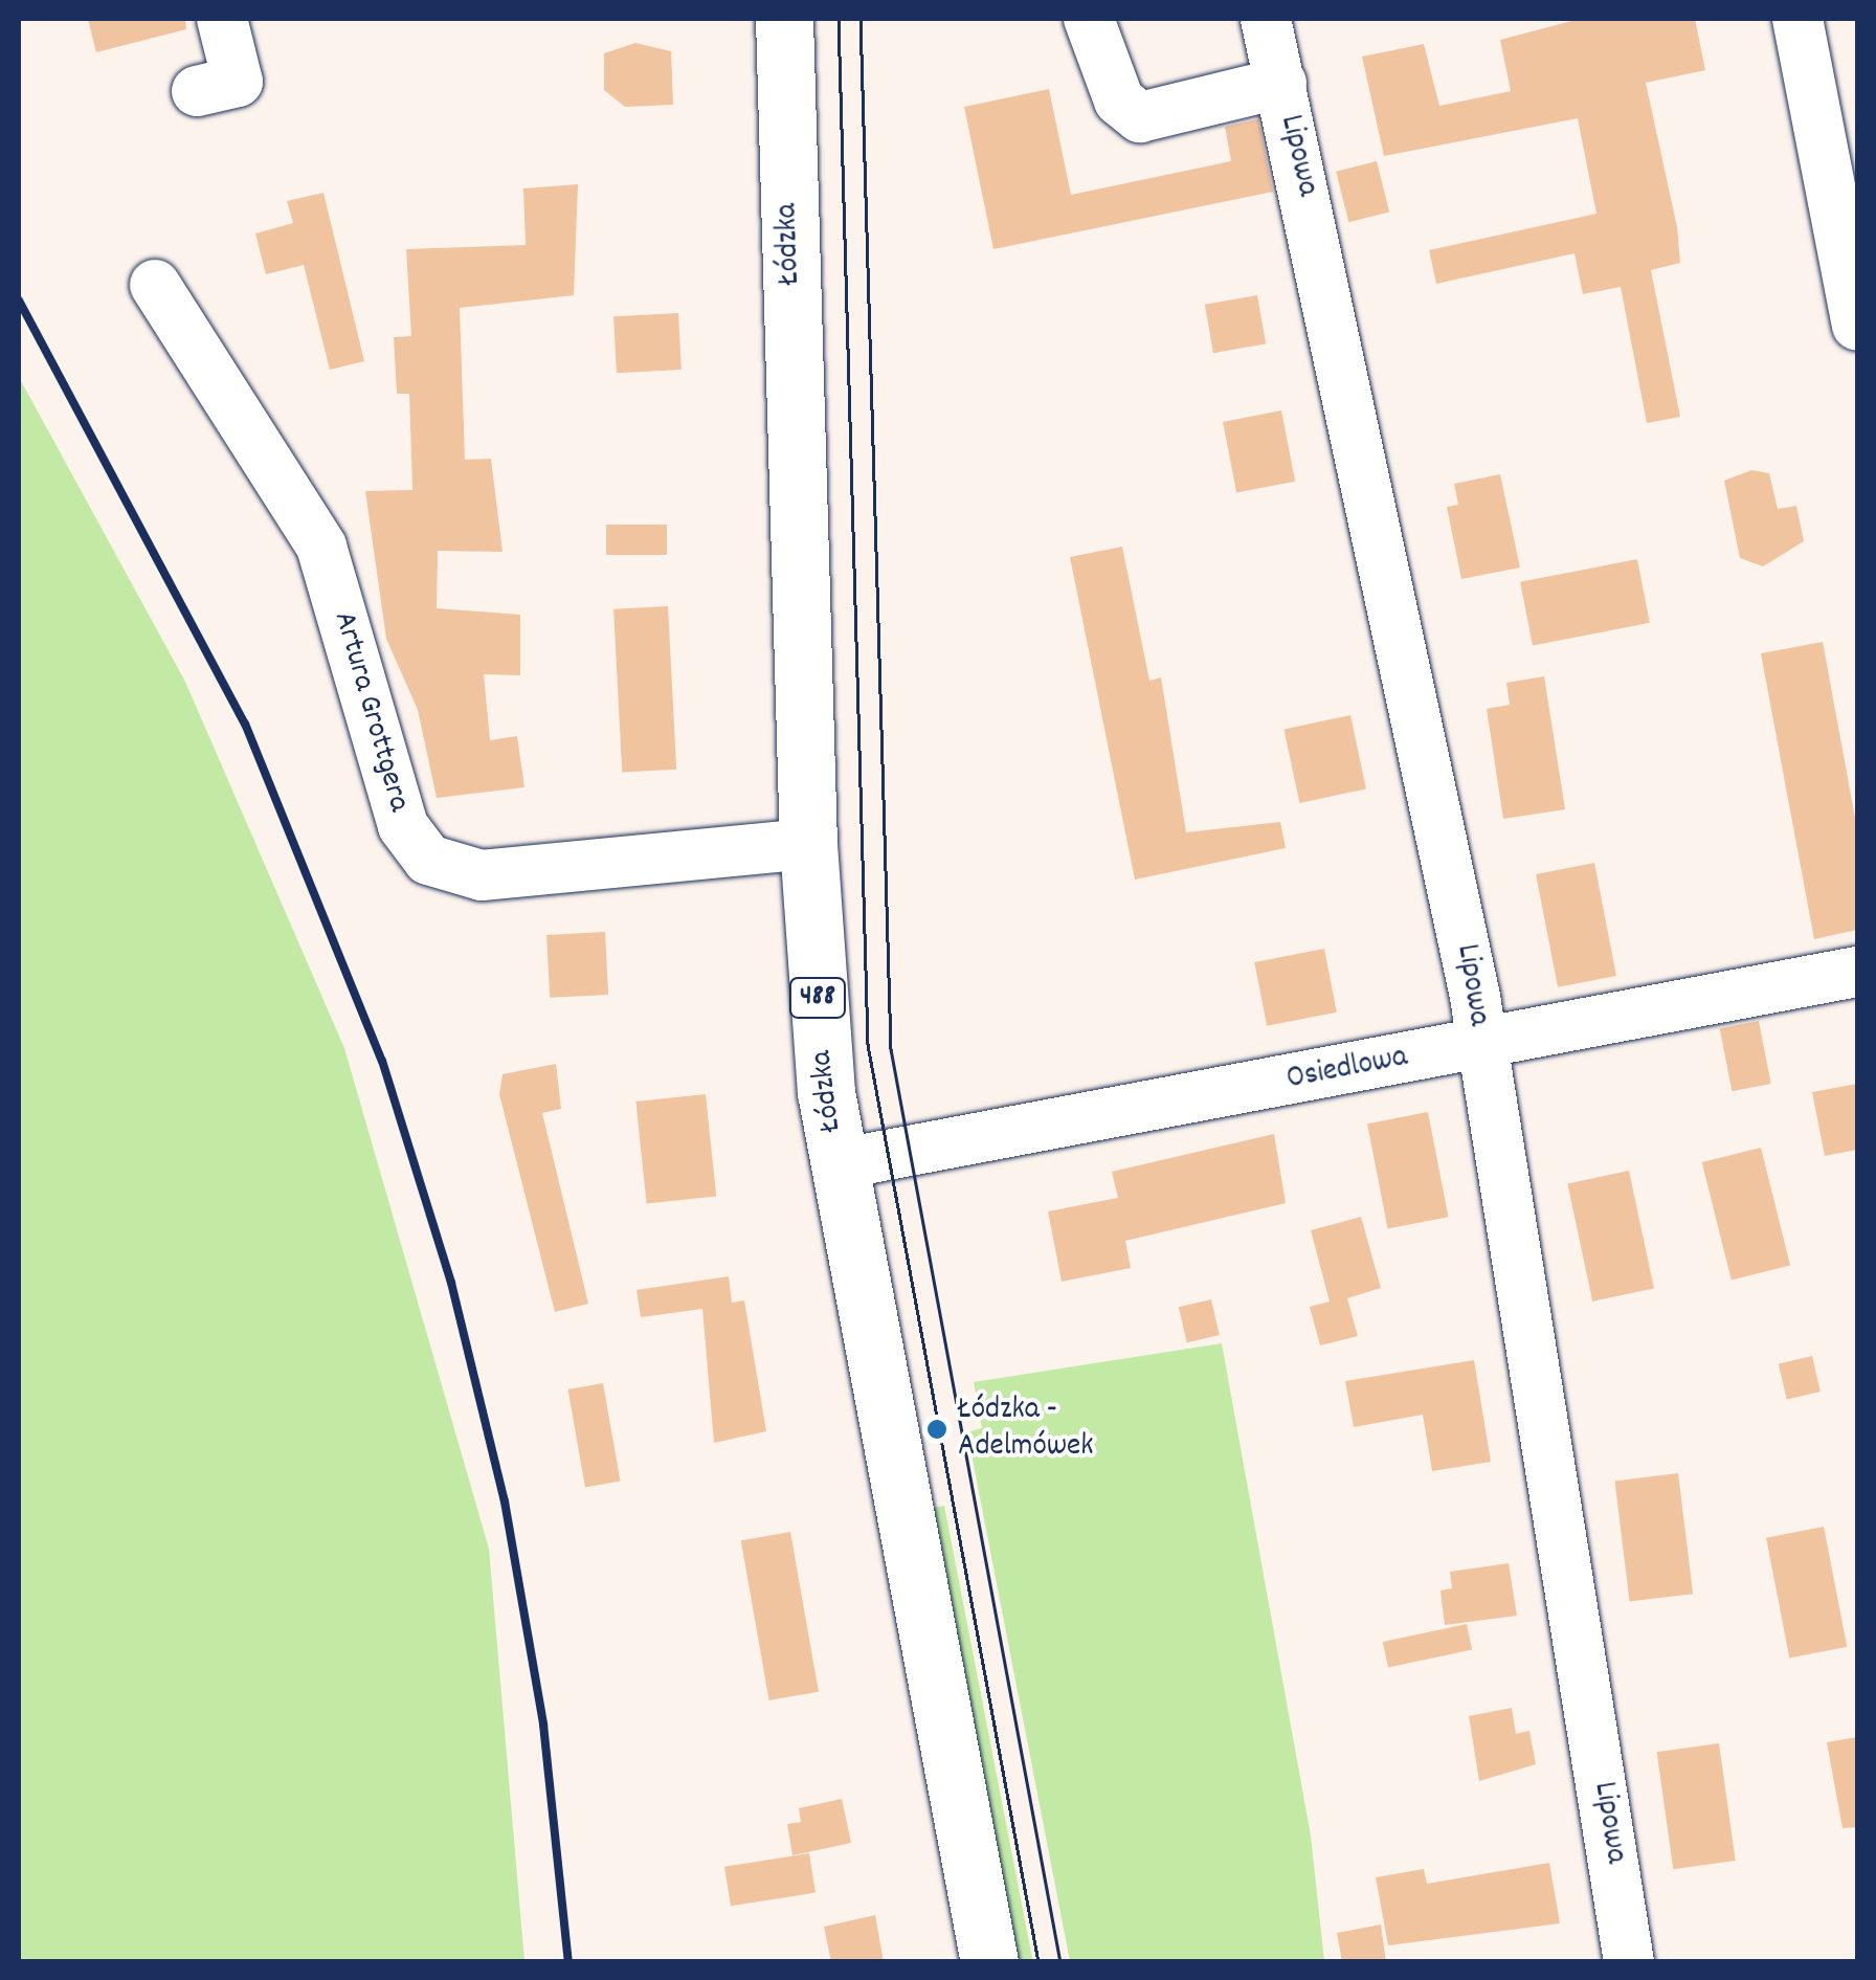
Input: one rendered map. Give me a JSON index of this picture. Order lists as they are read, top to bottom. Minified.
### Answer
{"streets":{"main road":["Łódzka","488"],"street":["Lipowa","Artura Grottgera","Osiedlowa"]},"crossings":[["Lipowa","Osiedlowa"],["Łódzka","Artura Grottgera"],["Łódzka","Osiedlowa"]],"places":["Łódzka - Adelmówek"]}
